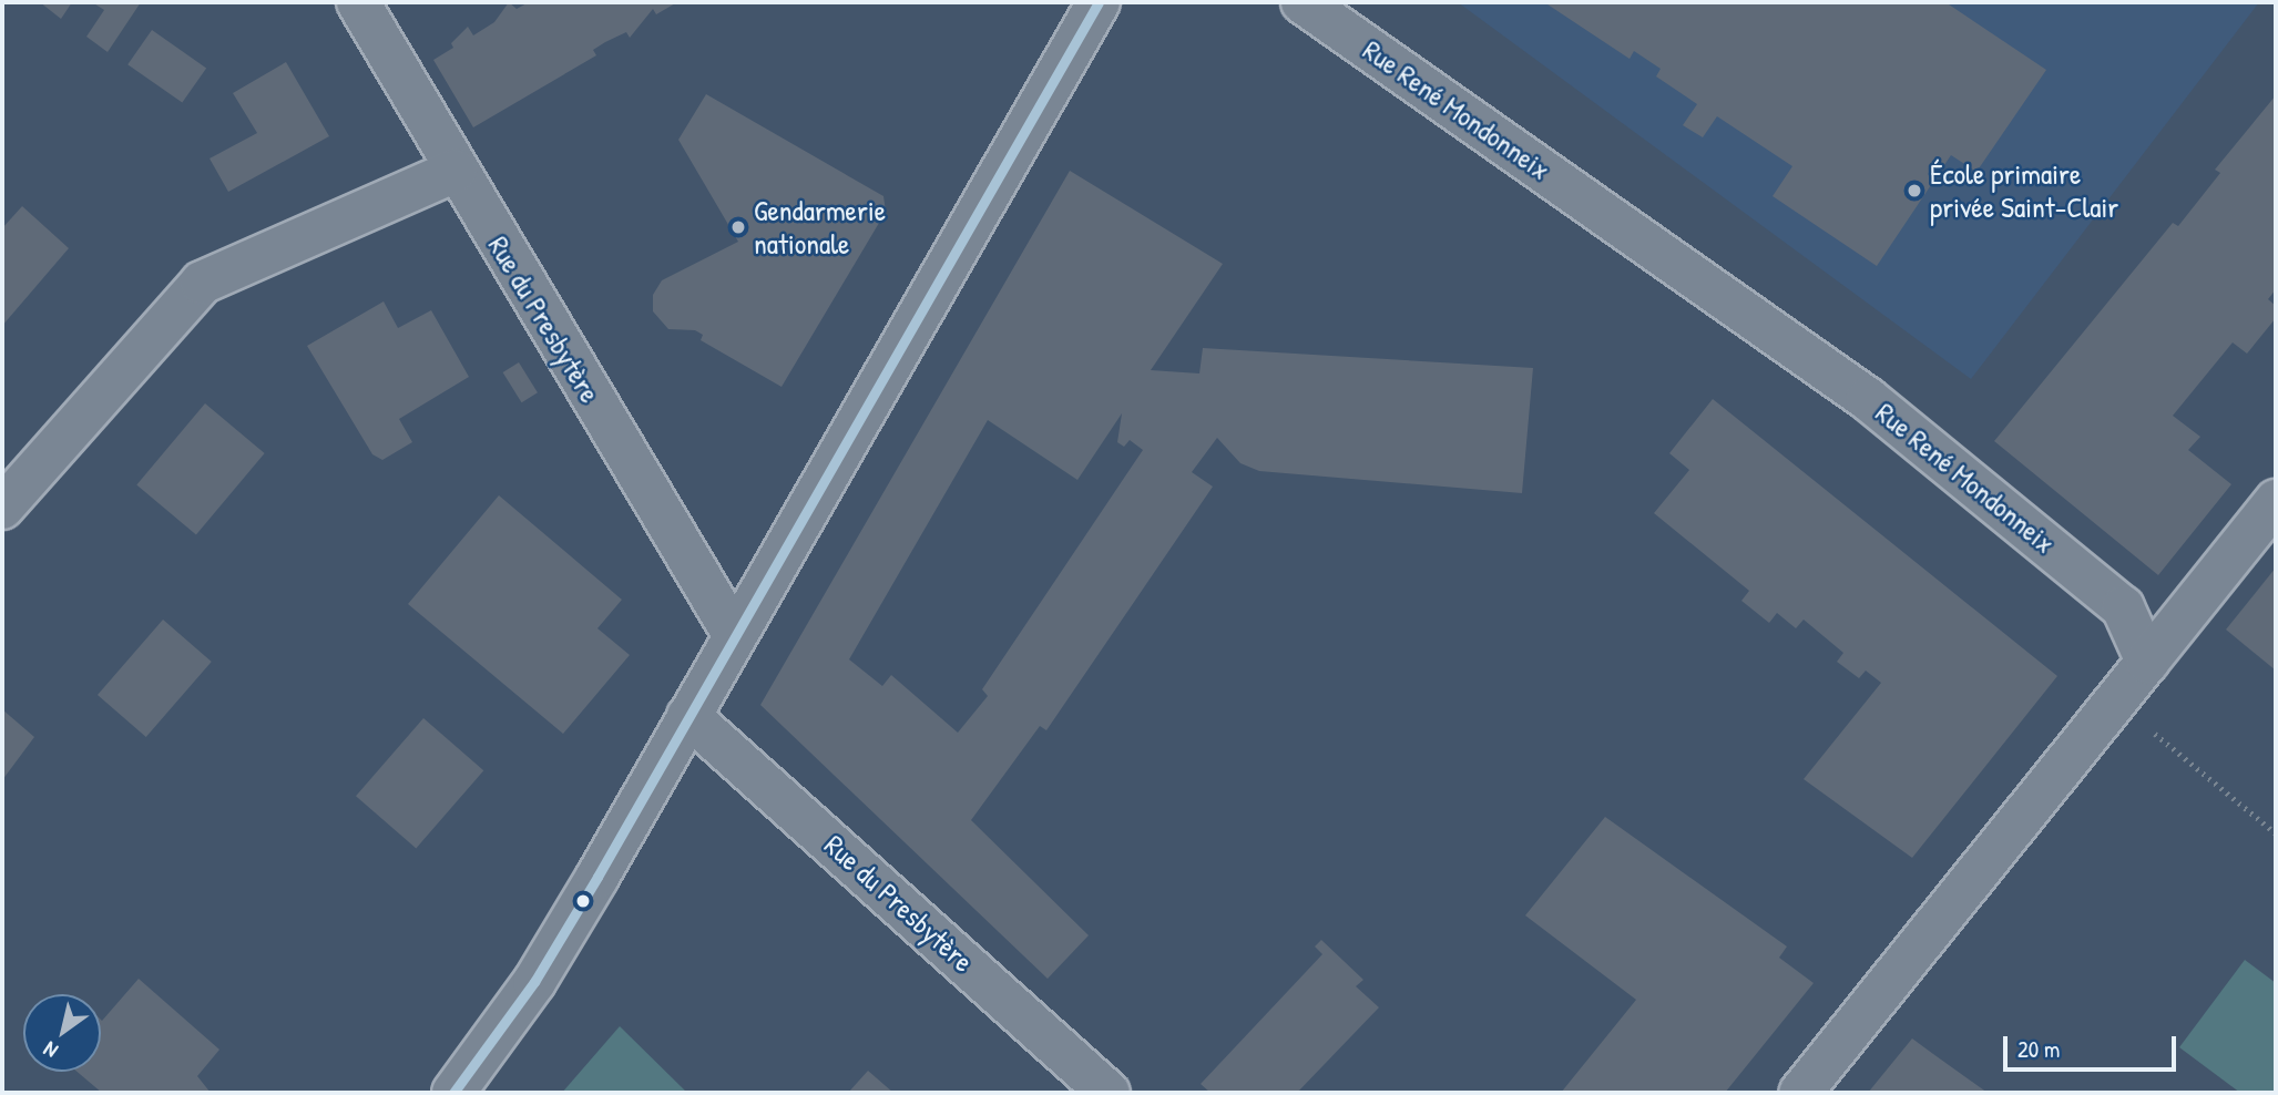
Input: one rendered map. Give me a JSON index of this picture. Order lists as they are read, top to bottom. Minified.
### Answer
{"streets":{"street":["Rue René Mondonneix","Rue du Presbytère"]},"places":["École primaire privée Saint-Clair","Gendarmerie nationale"],"scale_bar":"20 m","north":"bottom left"}
